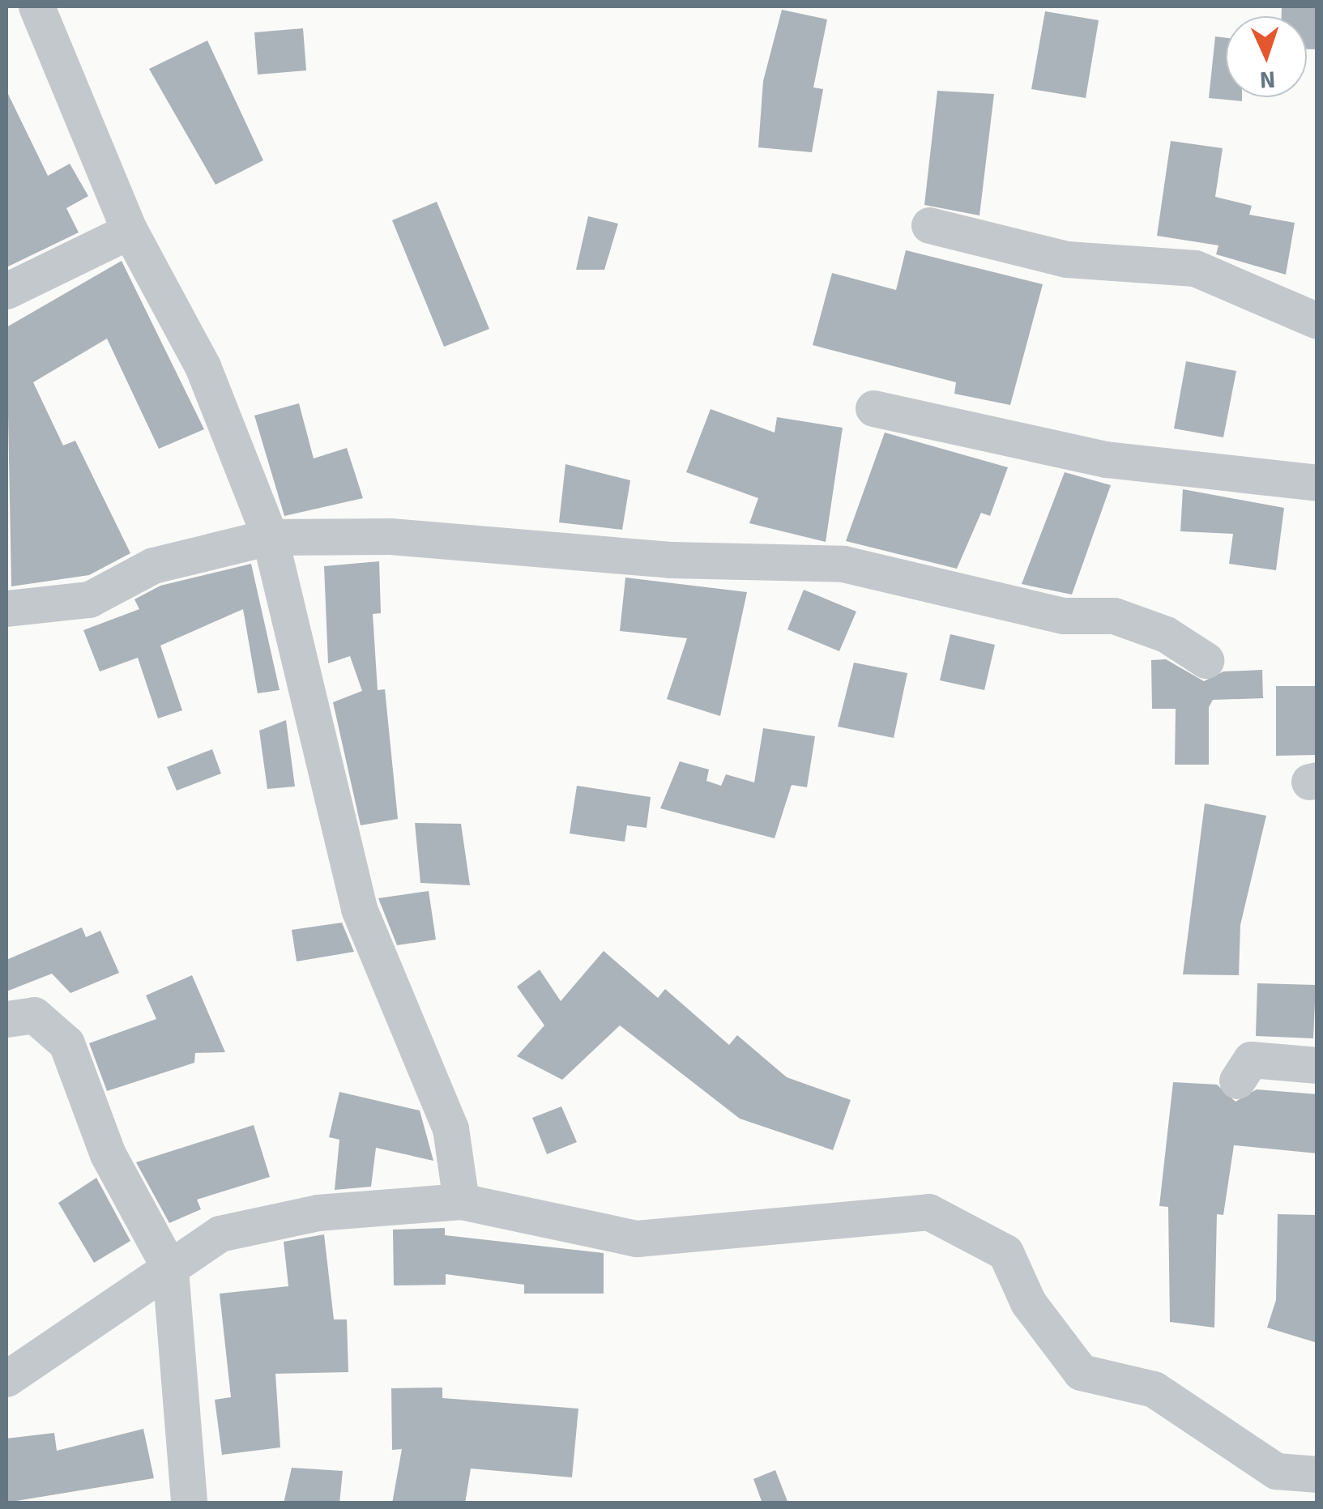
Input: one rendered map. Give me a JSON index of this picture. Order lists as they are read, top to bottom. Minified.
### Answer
{"north":"bottom"}
